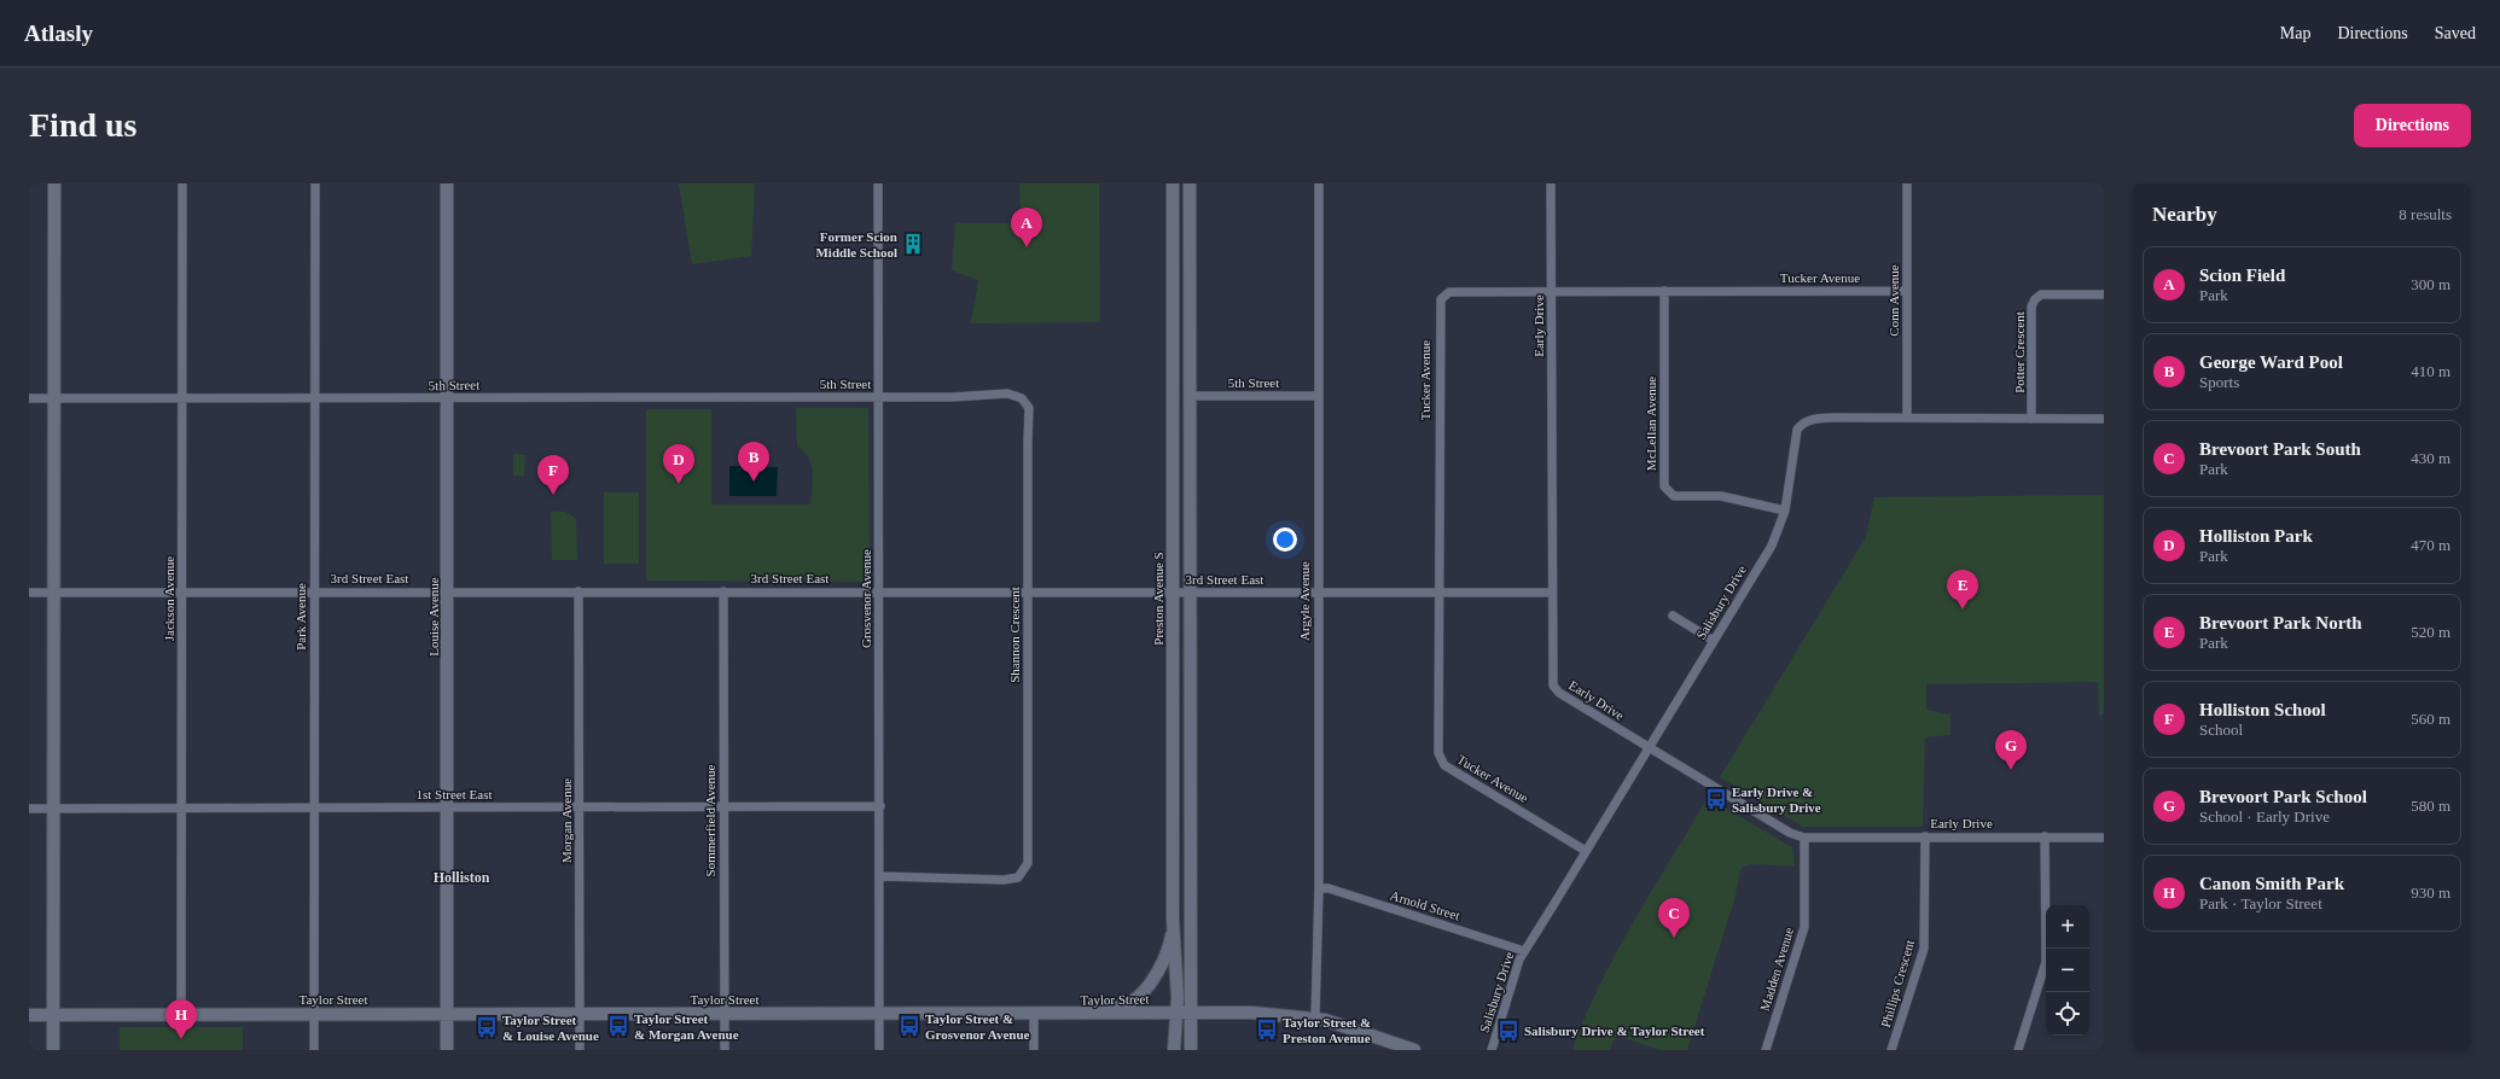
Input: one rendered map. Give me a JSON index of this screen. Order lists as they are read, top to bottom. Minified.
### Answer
{"streets":{"main road":["Preston Avenue S","Louise Avenue","Taylor Street"],"street":["Tucker Avenue","Conn Avenue","Early Drive","Potter Crescent","5th Street","McLellan Avenue","3rd Street East","Jackson Avenue","Grosvenor Avenue","Argyle Avenue","Salisbury Drive","Park Avenue","Shannon Crescent","1st Street East","Morgan Avenue","Sommerfield Avenue","Arnold Street","Madden Avenue","Phillips Crescent"]},"crossings":[["Tucker Avenue","Conn Avenue"],["Tucker Avenue","Early Drive"],["Tucker Avenue","McLellan Avenue"],["Tucker Avenue","3rd Street East"],["Tucker Avenue","Salisbury Drive"],["Conn Avenue","Salisbury Drive"],["Early Drive","3rd Street East"],["Early Drive","Salisbury Drive"],["Early Drive","Madden Avenue"],["Early Drive","Phillips Crescent"],["Potter Crescent","Salisbury Drive"],["5th Street","Jackson Avenue"],["5th Street","Grosvenor Avenue"],["5th Street","Argyle Avenue"],["5th Street","Park Avenue"],["5th Street","Louise Avenue"],["5th Street","Shannon Crescent"],["McLellan Avenue","Salisbury Drive"],["3rd Street East","Jackson Avenue"],["3rd Street East","Grosvenor Avenue"],["3rd Street East","Preston Avenue S"],["3rd Street East","Argyle Avenue"],["3rd Street East","Park Avenue"],["3rd Street East","Louise Avenue"],["3rd Street East","Shannon Crescent"],["3rd Street East","Morgan Avenue"],["3rd Street East","Sommerfield Avenue"],["Jackson Avenue","1st Street East"],["Jackson Avenue","Taylor Street"],["Grosvenor Avenue","Shannon Crescent"],["Grosvenor Avenue","1st Street East"],["Grosvenor Avenue","Taylor Street"],["Preston Avenue S","Taylor Street"],["Argyle Avenue","Arnold Street"],["Argyle Avenue","Taylor Street"],["Salisbury Drive","Arnold Street"],["Park Avenue","1st Street East"],["Park Avenue","Taylor Street"],["Louise Avenue","1st Street East"],["Louise Avenue","Taylor Street"],["1st Street East","Morgan Avenue"],["1st Street East","Sommerfield Avenue"],["Morgan Avenue","Taylor Street"],["Sommerfield Avenue","Taylor Street"]],"districts":["Holliston"],"places":{"building":["Former Scion Middle School"],"bus stop":["Early Drive & Salisbury Drive","Taylor Street & Morgan Avenue","Taylor Street & Grosvenor Avenue","Taylor Street & Louise Avenue","Taylor Street & Preston Avenue","Salisbury Drive & Taylor Street"]},"page":{"header":"Atlasly","nav":["Map","Directions","Saved"],"buttons":"Directions","title":"Find us","heading":["Nearby","8 results"],"pins":["A","B","D","F","E","G","C","H"],"list":[{"mark":"A","name":"Scion Field","note":"Park","value":"300 m"},{"mark":"B","name":"George Ward Pool","note":"Sports","value":"410 m"},{"mark":"C","name":"Brevoort Park South","note":"Park","value":"430 m"},{"mark":"D","name":"Holliston Park","note":"Park","value":"470 m"},{"mark":"E","name":"Brevoort Park North","note":"Park","value":"520 m"},{"mark":"F","name":"Holliston School","note":"School","value":"560 m"},{"mark":"G","name":"Brevoort Park School","note":"School · Early Drive","value":"580 m"},{"mark":"H","name":"Canon Smith Park","note":"Park · Taylor Street","value":"930 m"}],"map_buttons":["+","−"]}}
